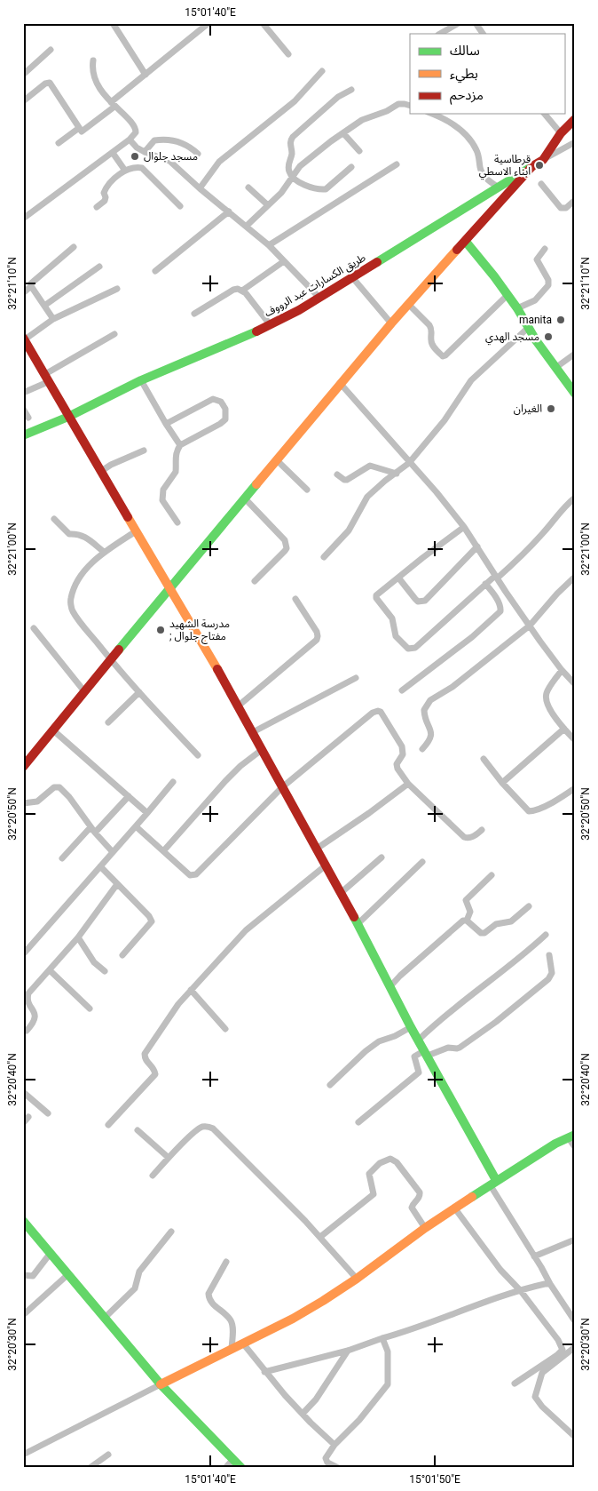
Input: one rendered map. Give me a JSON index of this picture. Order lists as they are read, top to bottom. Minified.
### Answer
{"streets":{"street":["طريق الكسارات عبد الرووف"]},"places":["مسجد جلوال","قرطاسية ابناء الاسطي","manita","مسجد الهدي","الغيران","مدرسة الشهيد ; مفتاح جلوال"],"legend":["سالك","بطيء","مزدحم"],"coordinates":["15°01'40\"E","32°21'10\"N","32°21'00\"N","32°20'50\"N","32°20'40\"N","32°20'30\"N","15°01'50\"E"]}
